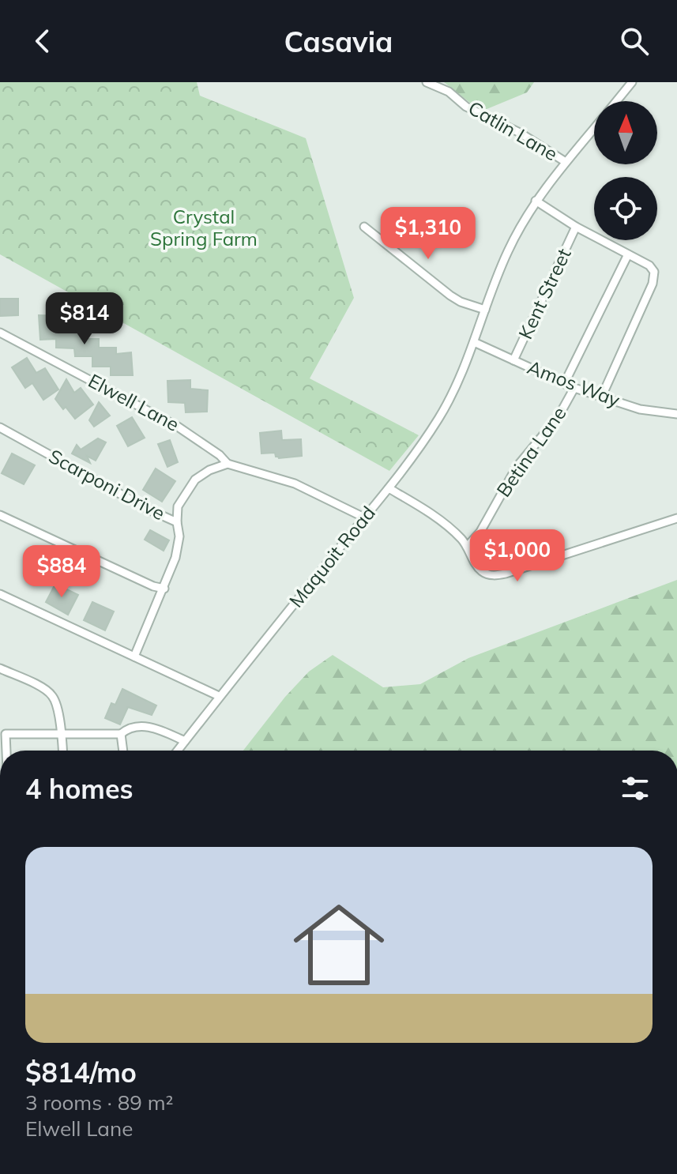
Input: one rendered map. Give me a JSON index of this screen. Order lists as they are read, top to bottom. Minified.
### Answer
{"streets":{"street":["Catlin Lane","Kent Street","Amos Way","Elwell Lane","Betina Lane","Scarponi Drive","Maquoit Road"]},"crossings":[["Catlin Lane","Maquoit Road"],["Kent Street","Amos Way"],["Amos Way","Betina Lane"],["Amos Way","Maquoit Road"],["Elwell Lane","Scarponi Drive"]],"parks":["Crystal Spring Farm"],"north":"top","page":{"header":"Casavia","price":["$1,310","$814","$1,000","$884"],"heading":"4 homes","list":[{"name":"$814/mo","note":"3 rooms · 89 m² · Elwell Lane"}]}}
